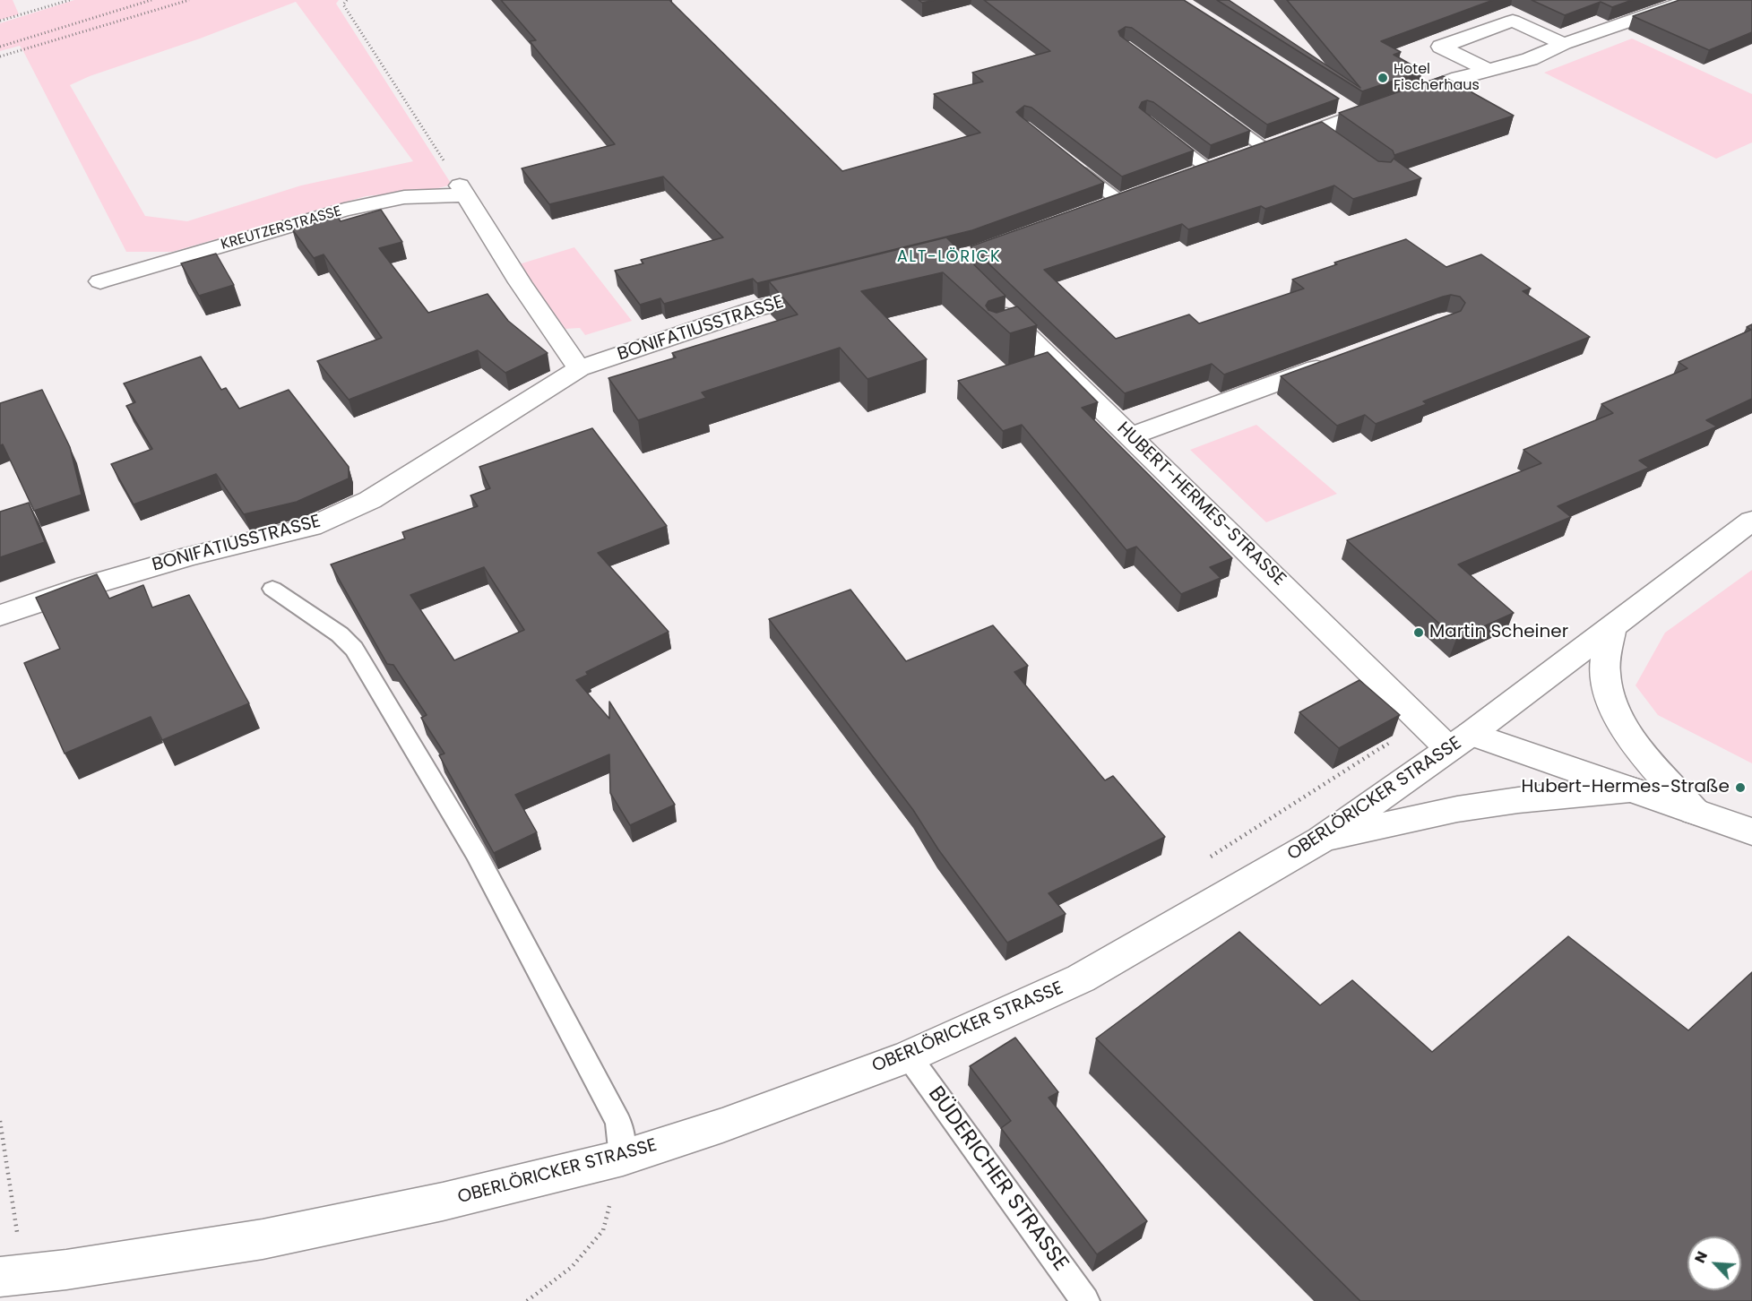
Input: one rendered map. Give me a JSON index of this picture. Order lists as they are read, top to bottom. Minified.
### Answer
{"streets":{"street":["KREUTZERSTRASSE","BONIFATIUSSTRASSE","HUBERT-HERMES-STRASSE","OBERLÖRICKER STRASSE"],"lane":["BÜDERICHER STRASSE"]},"crossings":[["HUBERT-HERMES-STRASSE","OBERLÖRICKER STRASSE"],["OBERLÖRICKER STRASSE","BÜDERICHER STRASSE"]],"districts":["ALT-LÖRICK"],"places":["Hotel Fischerhaus","Martin Scheiner","Hubert-Hermes-Straße"],"north":"top left"}
